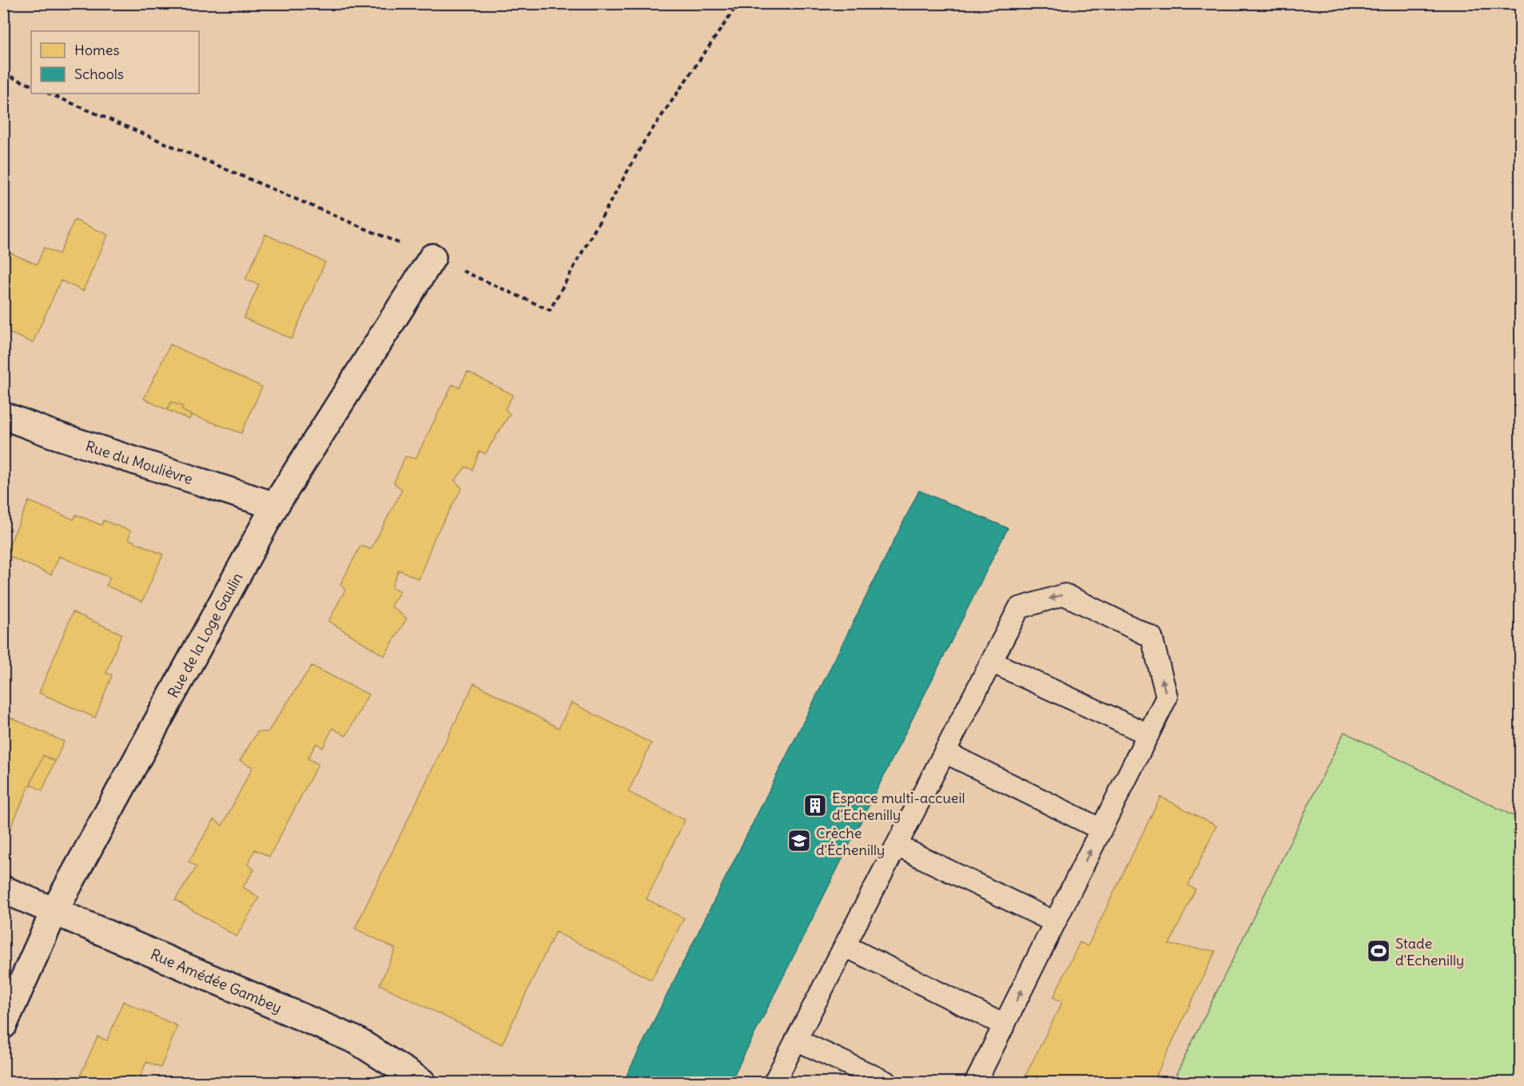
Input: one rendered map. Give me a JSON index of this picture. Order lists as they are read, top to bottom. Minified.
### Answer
{"streets":{"street":["Rue du Moulièvre","Rue de la Loge Gaulin","Rue Amédée Gambey"]},"crossings":[["Rue du Moulièvre","Rue de la Loge Gaulin"],["Rue de la Loge Gaulin","Rue Amédée Gambey"]],"places":{"building":["Espace multi-accueil d'Echenilly"],"school or university":["Crèche d'Échenilly"],"sports":["Stade d'Echenilly"]},"legend":["Homes","Schools"]}
